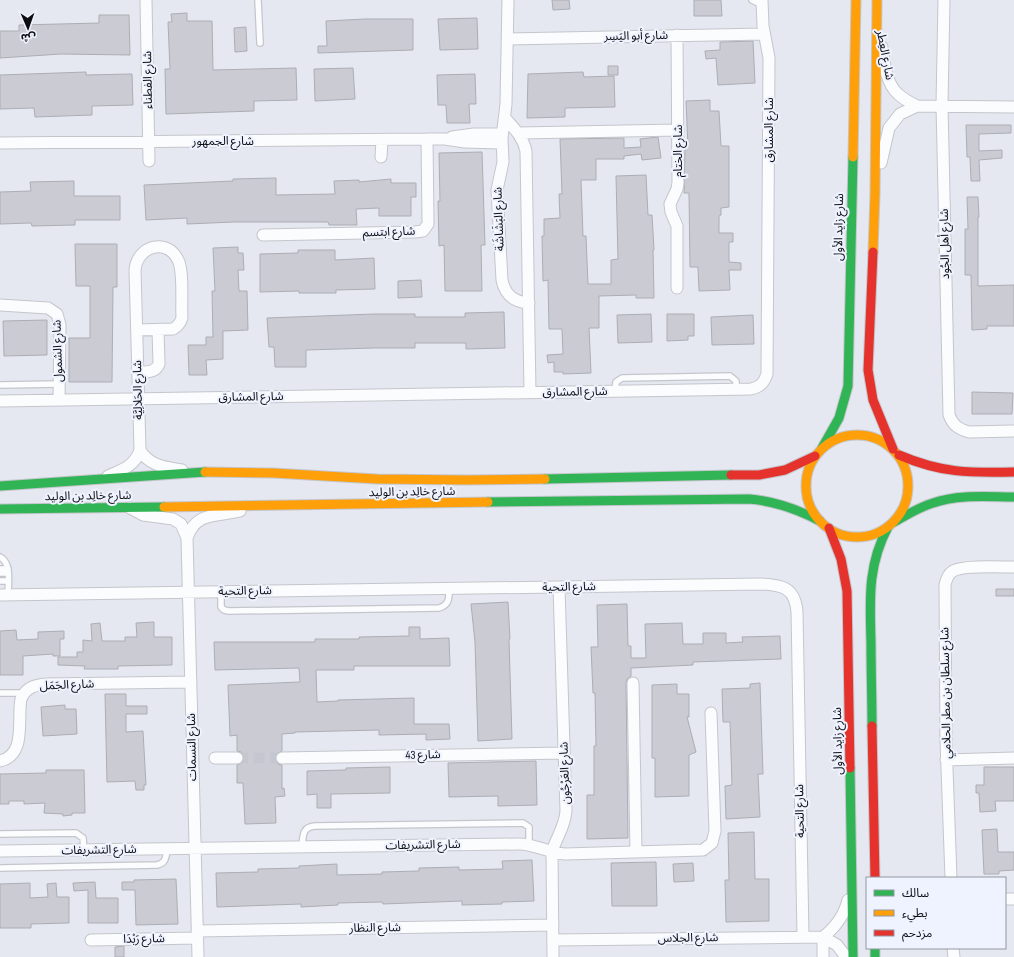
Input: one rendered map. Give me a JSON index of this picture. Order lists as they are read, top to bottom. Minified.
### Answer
{"streets":{"main road":["شارع زايد الأول","شارع خالِد بن الوليد"],"street":["شارع أبو اليَسِر","شارع العِطر","شارع الفطناء","شارع المشارق","شارع الجمهور","شارع الختام","شارع البَشَاشَة","شارع ابتسم","شارع أهل الجُود","شارع الشمول","شارع الحَلالِيَّة","شارع التحية","شارع الجَمَل","شارع سلطان بن مطر الحلامي","شارع النسمات","شارع 43","شارع العَرْجُون","شارع التشريفات","شارع النظار","شارع الجلاس","شارع رَبْدَا"]},"crossings":[["شارع أبو اليَسِر","شارع المشارق"],["شارع أبو اليَسِر","شارع الختام"],["شارع أبو اليَسِر","شارع البَشَاشَة"],["شارع الفطناء","شارع الجمهور"],["شارع المشارق","شارع الشمول"],["شارع المشارق","شارع الحَلالِيَّة"],["شارع الجمهور","شارع البَشَاشَة"],["شارع الجمهور","شارع ابتسم"],["شارع زايد الأول","شارع خالِد بن الوليد"],["شارع خالِد بن الوليد","شارع النسمات"],["شارع التحية","شارع النسمات"],["شارع التحية","شارع العَرْجُون"],["شارع التحية","شارع الجلاس"],["شارع الجَمَل","شارع النسمات"],["شارع النسمات","شارع التشريفات"],["شارع النسمات","شارع النظار"],["شارع النسمات","شارع رَبْدَا"],["شارع 43","شارع العَرْجُون"],["شارع العَرْجُون","شارع التشريفات"],["شارع العَرْجُون","شارع النظار"],["شارع العَرْجُون","شارع الجلاس"],["شارع النظار","شارع رَبْدَا"]],"legend":["سالك","بطيء","مزدحم"],"north":"bottom"}
